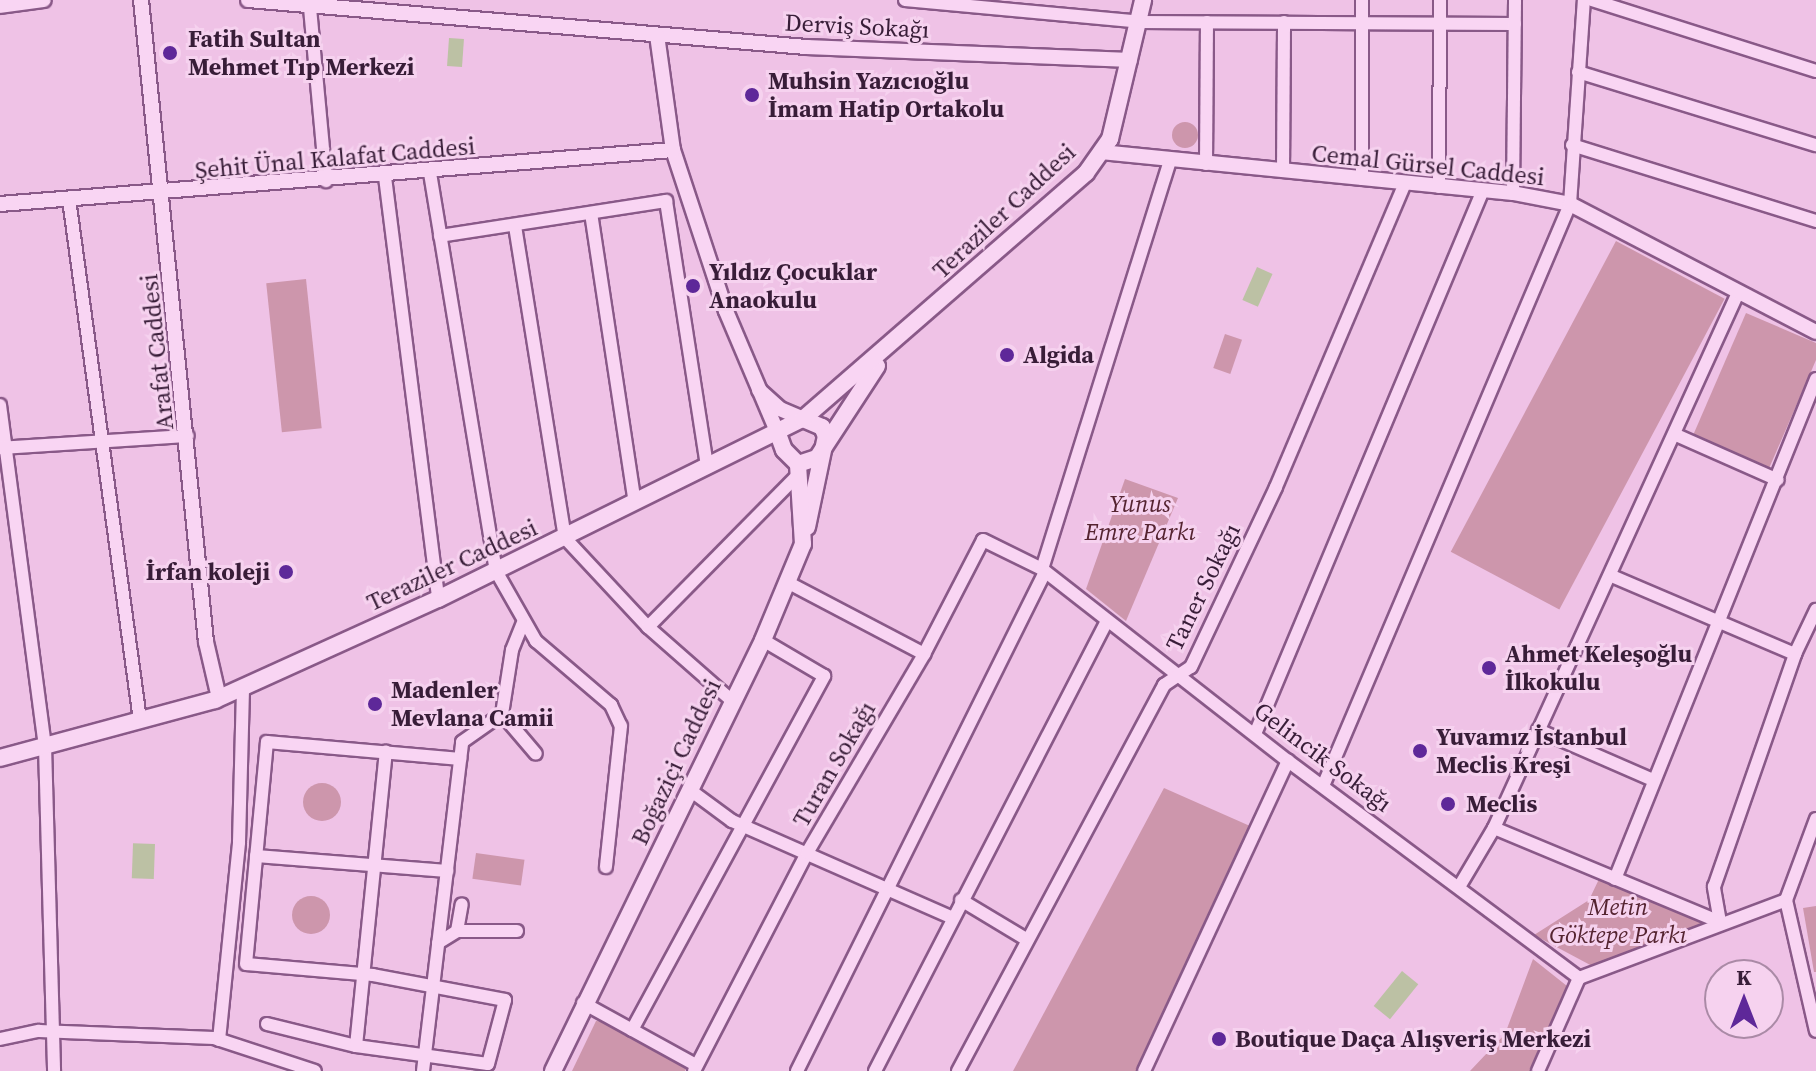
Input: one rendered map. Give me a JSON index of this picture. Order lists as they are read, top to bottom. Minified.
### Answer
{"streets":{"main road":["Teraziler Caddesi","Boğaziçi Caddesi"],"street":["Derviş Sokağı","Şehit Ünal Kalafat Caddesi","Cemal Gürsel Caddesi","Arafat Caddesi","Taner Sokağı","Gelincik Sokağı","Turan Sokağı"]},"crossings":[["Derviş Sokağı","Teraziler Caddesi"],["Şehit Ünal Kalafat Caddesi","Arafat Caddesi"],["Cemal Gürsel Caddesi","Teraziler Caddesi"],["Cemal Gürsel Caddesi","Taner Sokağı"],["Teraziler Caddesi","Arafat Caddesi"],["Teraziler Caddesi","Boğaziçi Caddesi"],["Taner Sokağı","Gelincik Sokağı"],["Gelincik Sokağı","Turan Sokağı"]],"parks":["Yunus Emre Parkı","Metin Göktepe Parkı"],"places":["Fatih Sultan Mehmet Tıp Merkezi","Muhsin Yazıcıoğlu İmam Hatip Ortakolu","Yıldız Çocuklar Anaokulu","Algida","İrfan koleji","Ahmet Keleşoğlu İlkokulu","Madenler Mevlana Camii","Yuvamız İstanbul Meclis Kreşi","Meclis","Boutique Daça Alışveriş Merkezi"],"north":"top"}
